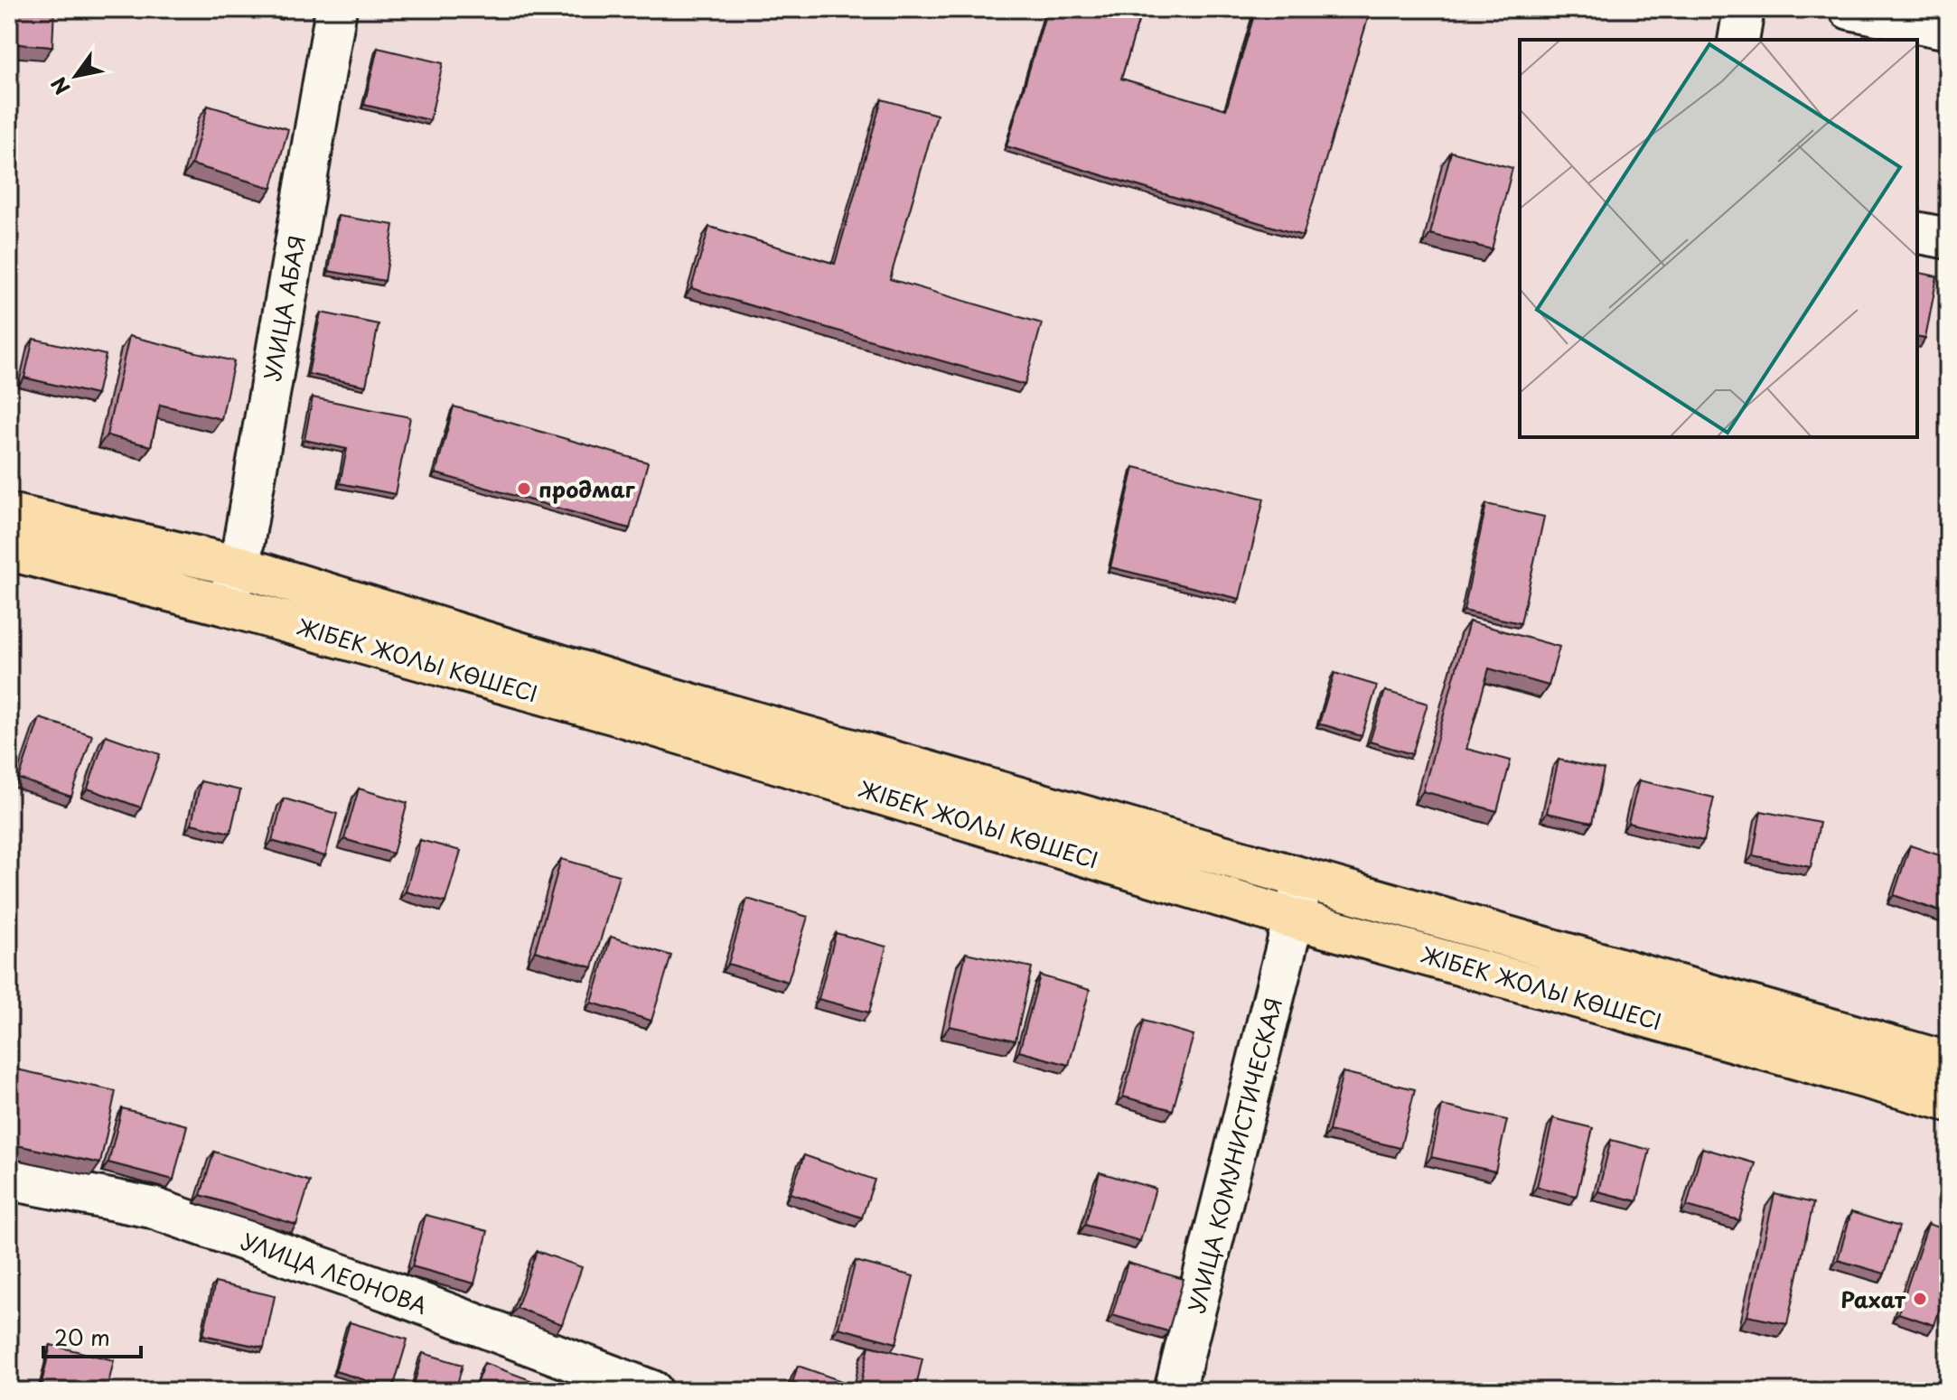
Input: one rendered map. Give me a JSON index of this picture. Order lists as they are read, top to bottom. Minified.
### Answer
{"streets":{"main road":["ЖІБЕК ЖОЛЫ КӨШЕСІ"],"street":["УЛИЦА АБАЯ","УЛИЦА КОМУНИСТИЧЕСКАЯ","УЛИЦА ЛЕОНОВА"]},"crossings":[["УЛИЦА АБАЯ","ЖІБЕК ЖОЛЫ КӨШЕСІ"],["ЖІБЕК ЖОЛЫ КӨШЕСІ","УЛИЦА КОМУНИСТИЧЕСКАЯ"]],"places":["продмаг","Рахат"],"scale_bar":"20 m","north":"bottom left"}
